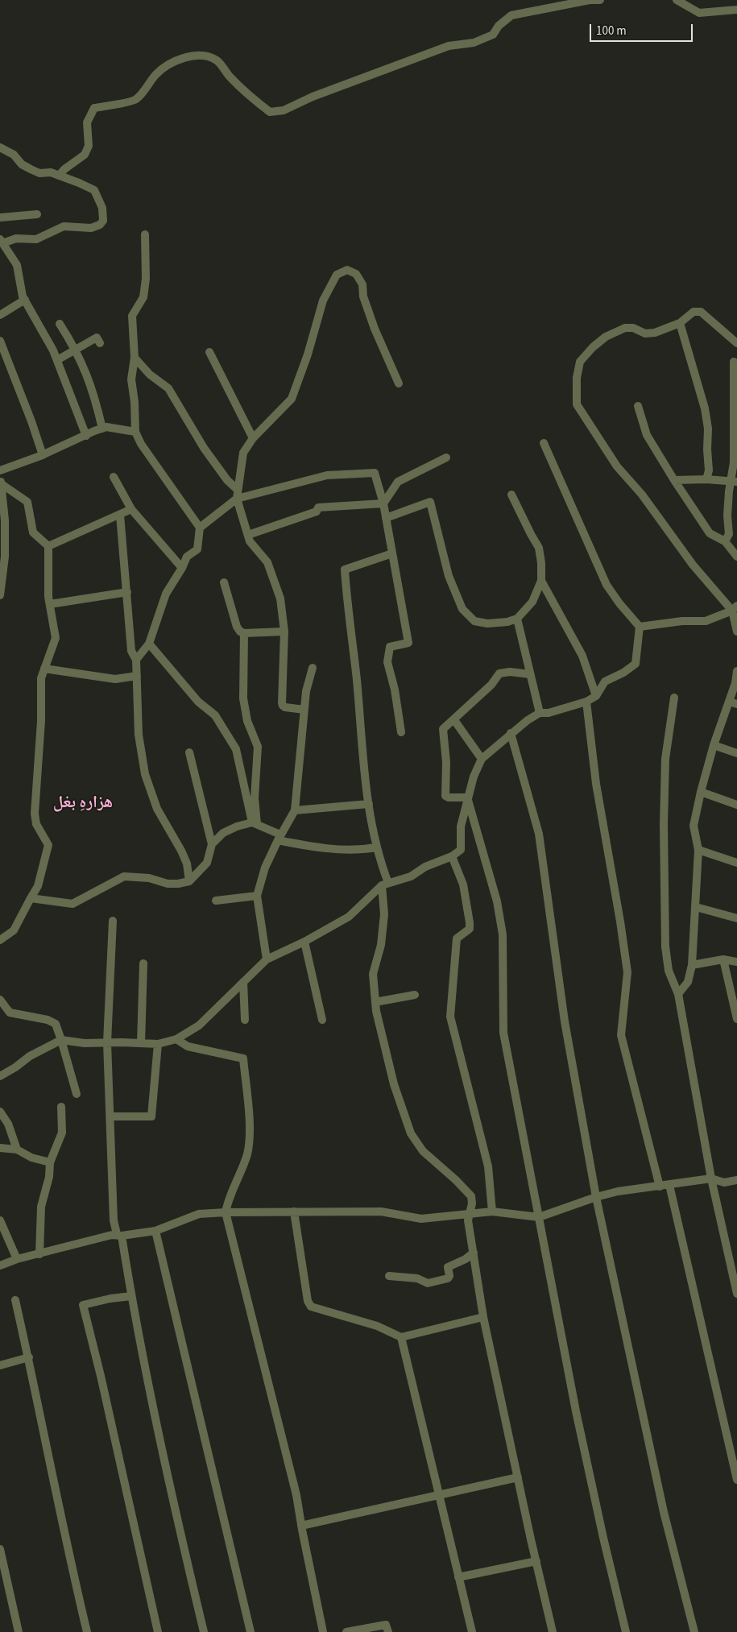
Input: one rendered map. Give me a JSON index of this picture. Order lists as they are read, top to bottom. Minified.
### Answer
{"districts":["هزارهِ بغل"],"scale_bar":"100 m"}
